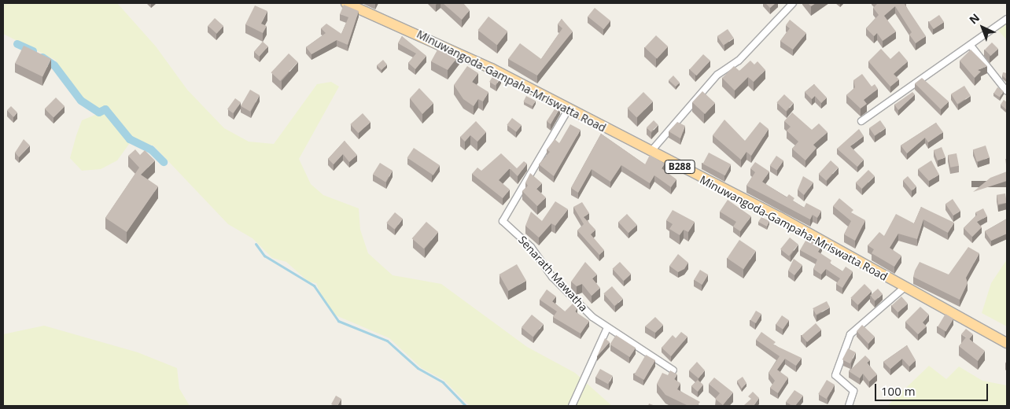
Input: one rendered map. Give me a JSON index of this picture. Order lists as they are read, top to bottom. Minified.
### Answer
{"streets":{"main road":["Minuwangoda-Gampaha-Mriswatta Road","B288"],"street":["Senarath Mawatha"]},"crossings":[["Minuwangoda-Gampaha-Mriswatta Road","Senarath Mawatha"]],"scale_bar":"100 m","north":"top left"}
